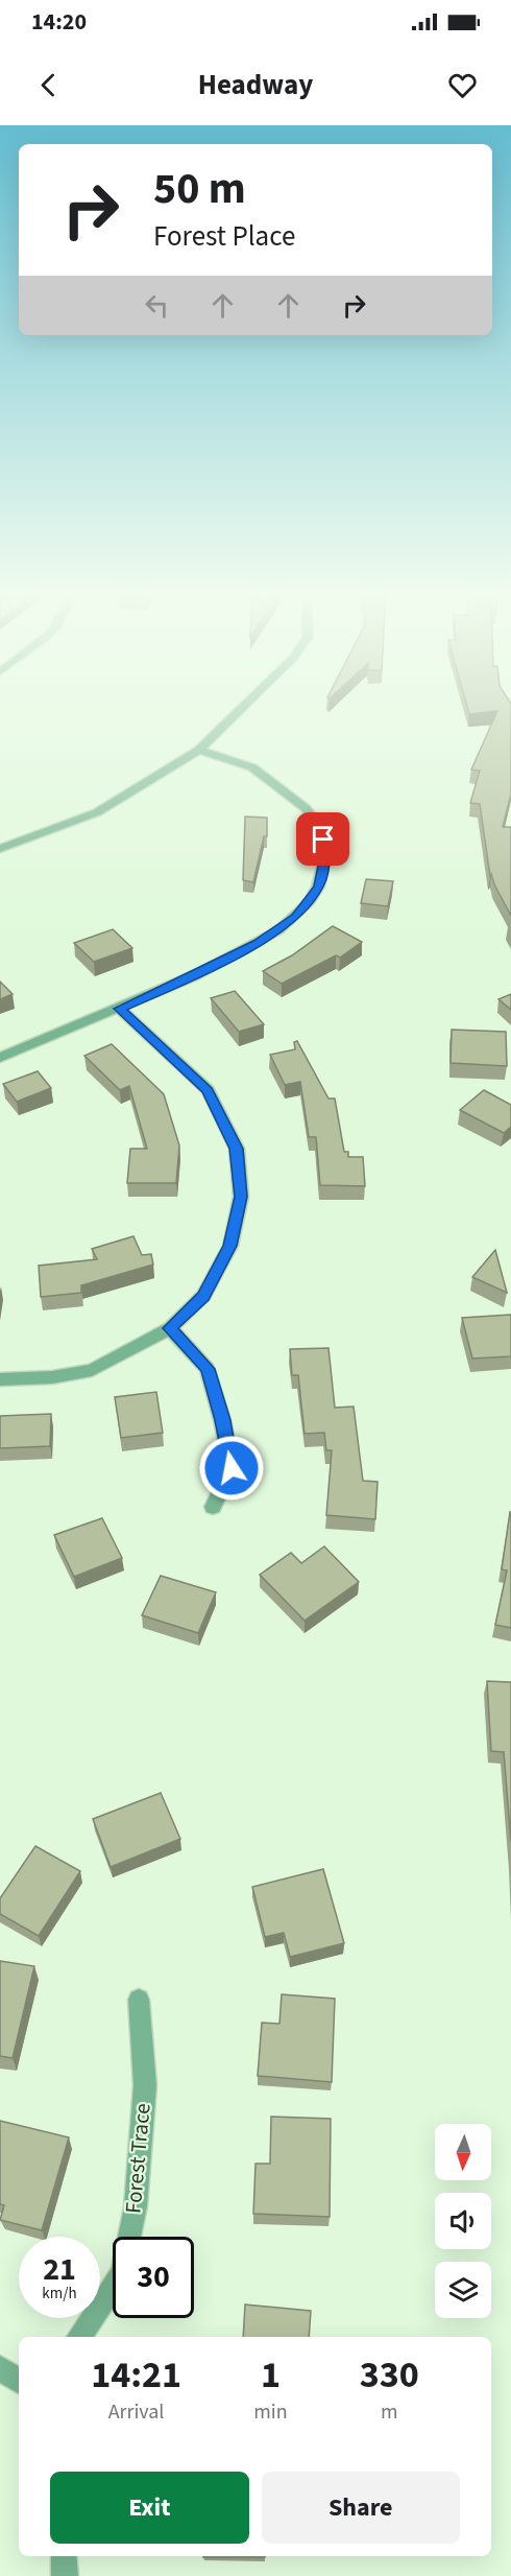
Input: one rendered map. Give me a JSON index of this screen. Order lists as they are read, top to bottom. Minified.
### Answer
{"streets":{"street":["Forest Trace"]},"north":"bottom","page":{"status":"14:20","header":"Headway","turn":["50 m","Forest Place"],"speed":"21 km/h","limit":"30","eta":["14:21","Arrival","1","min","330","m"],"buttons":["Exit","Share"]}}
